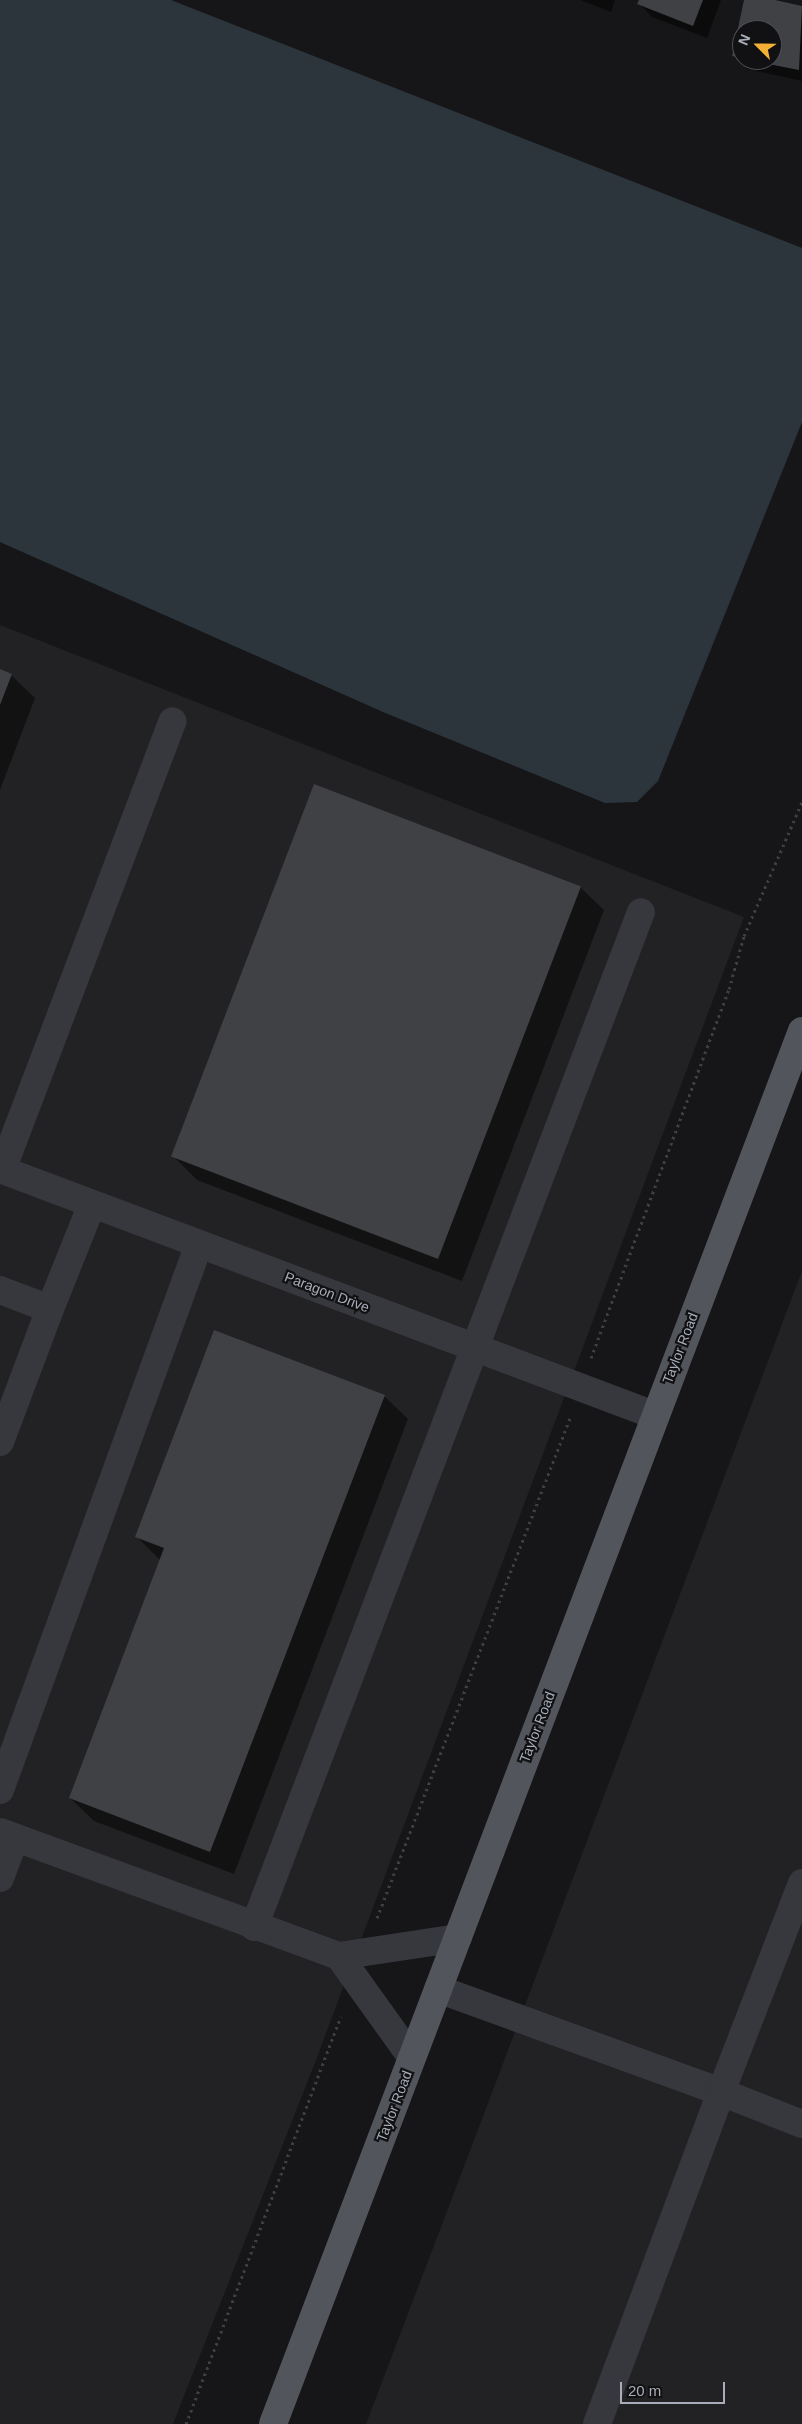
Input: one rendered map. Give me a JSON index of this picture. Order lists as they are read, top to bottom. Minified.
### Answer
{"streets":{"main road":["Taylor Road"],"street":["Paragon Drive"]},"crossings":[["Paragon Drive","Taylor Road"]],"scale_bar":"20 m","north":"top left"}
